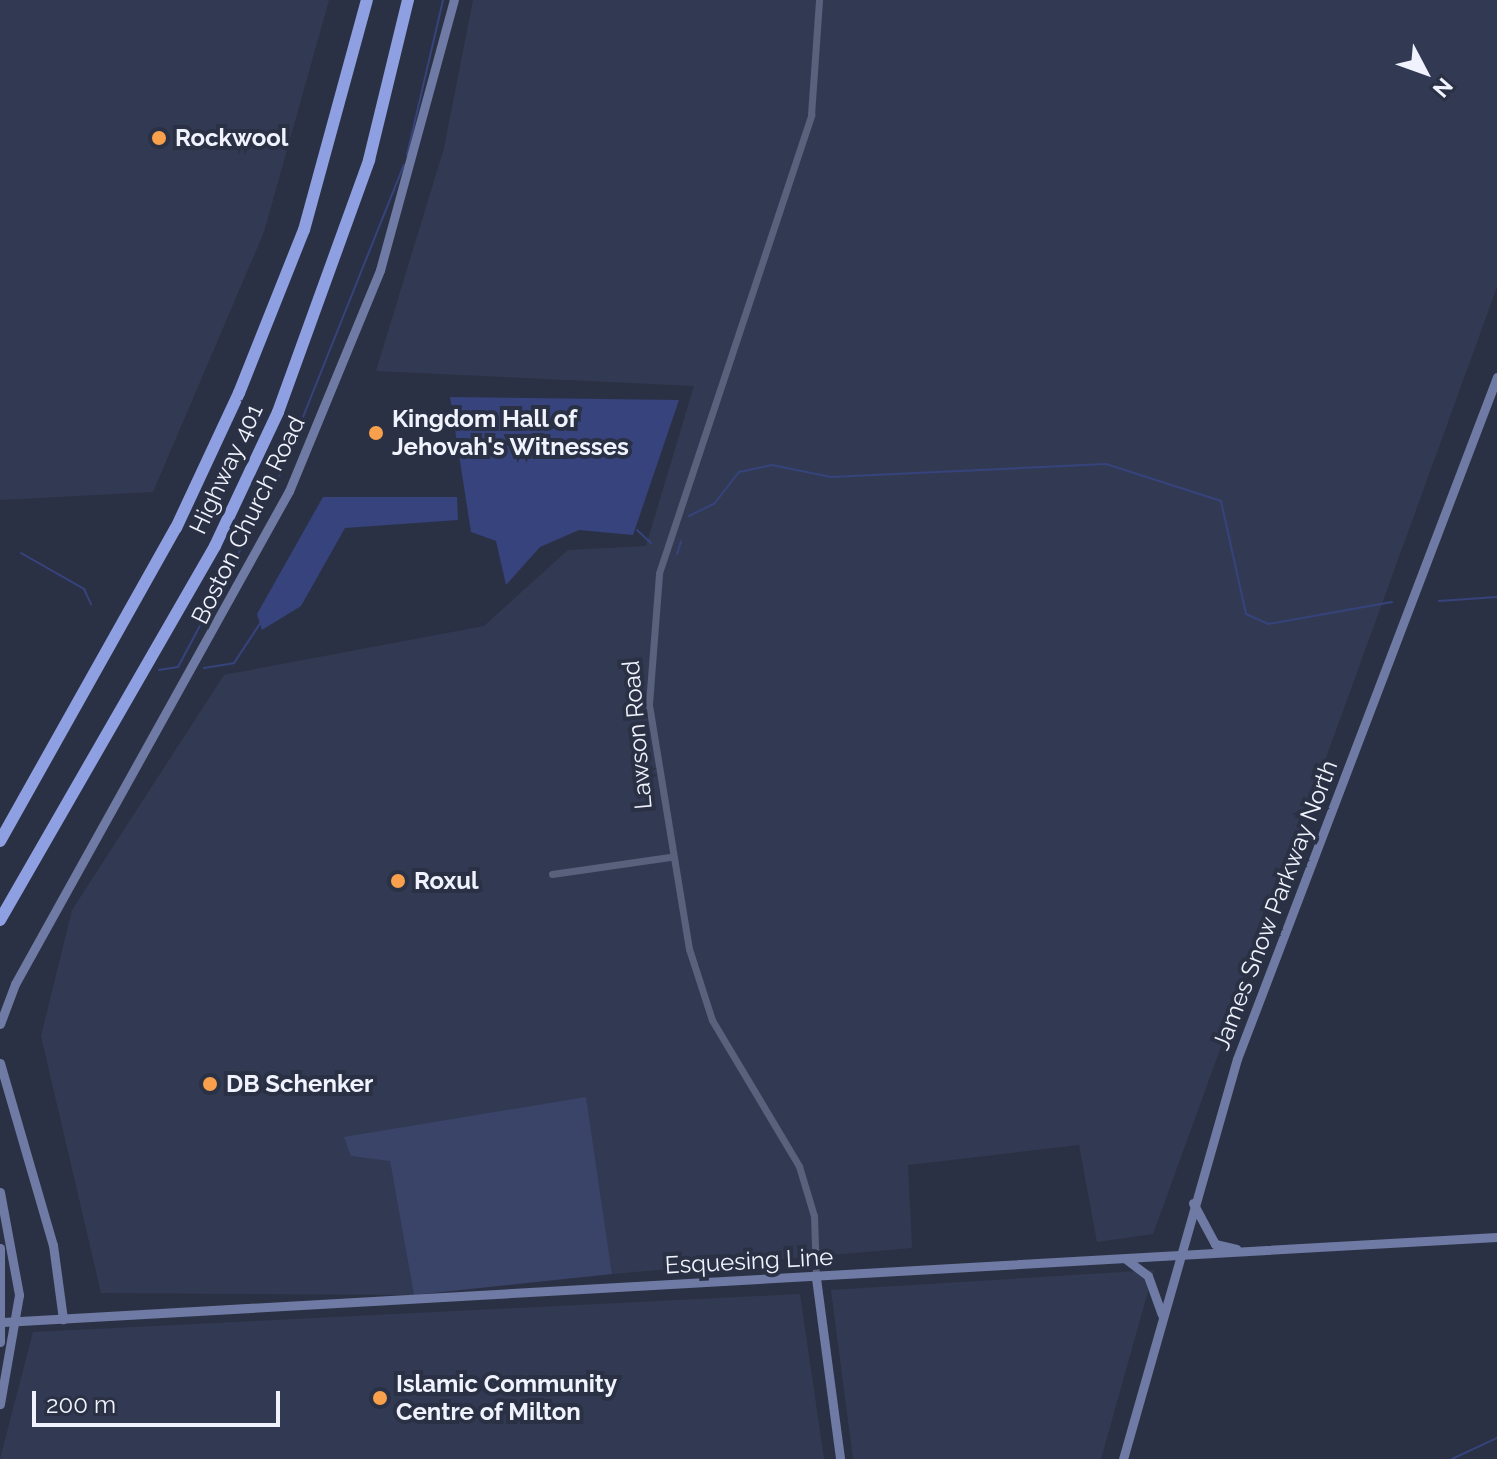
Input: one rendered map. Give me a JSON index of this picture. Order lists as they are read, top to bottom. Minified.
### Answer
{"streets":{"highway":["Highway 401"],"street":["Boston Church Road","Lawson Road","James Snow Parkway North","Esquesing Line"]},"crossings":[["Lawson Road","Esquesing Line"],["James Snow Parkway North","Esquesing Line"]],"places":["Rockwool","Kingdom Hall of Jehovah's Witnesses","Roxul","DB Schenker","Islamic Community Centre of Milton"],"scale_bar":"200 m","north":"bottom right"}
